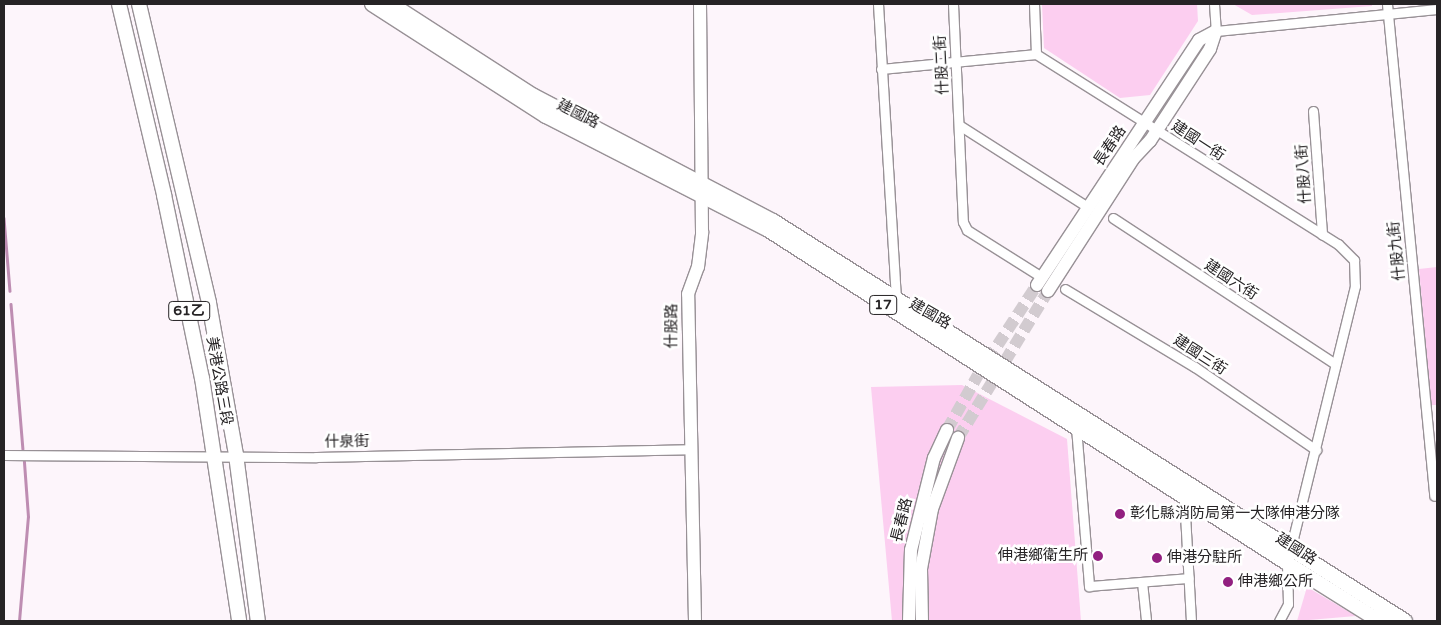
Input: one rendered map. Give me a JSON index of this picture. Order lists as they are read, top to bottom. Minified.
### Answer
{"streets":{"main road":["建國路","17","61乙","美港公路三段"],"street":["什股二街","建國一街","長春路","什股八街","什股九街","建國六街","什股路","建國三街","什泉街"]},"crossings":[["建國路","建國一街"],["建國路","什股路"],["建國一街","長春路"],["建國一街","什股八街"],["建國一街","建國六街"],["建國一街","建國三街"],["長春路","什股九街"],["什股路","什泉街"],["美港公路三段","什泉街"]],"places":["彰化縣消防局第一大隊伸港分隊","伸港鄉衛生所","伸港分駐所","伸港鄉公所"]}
